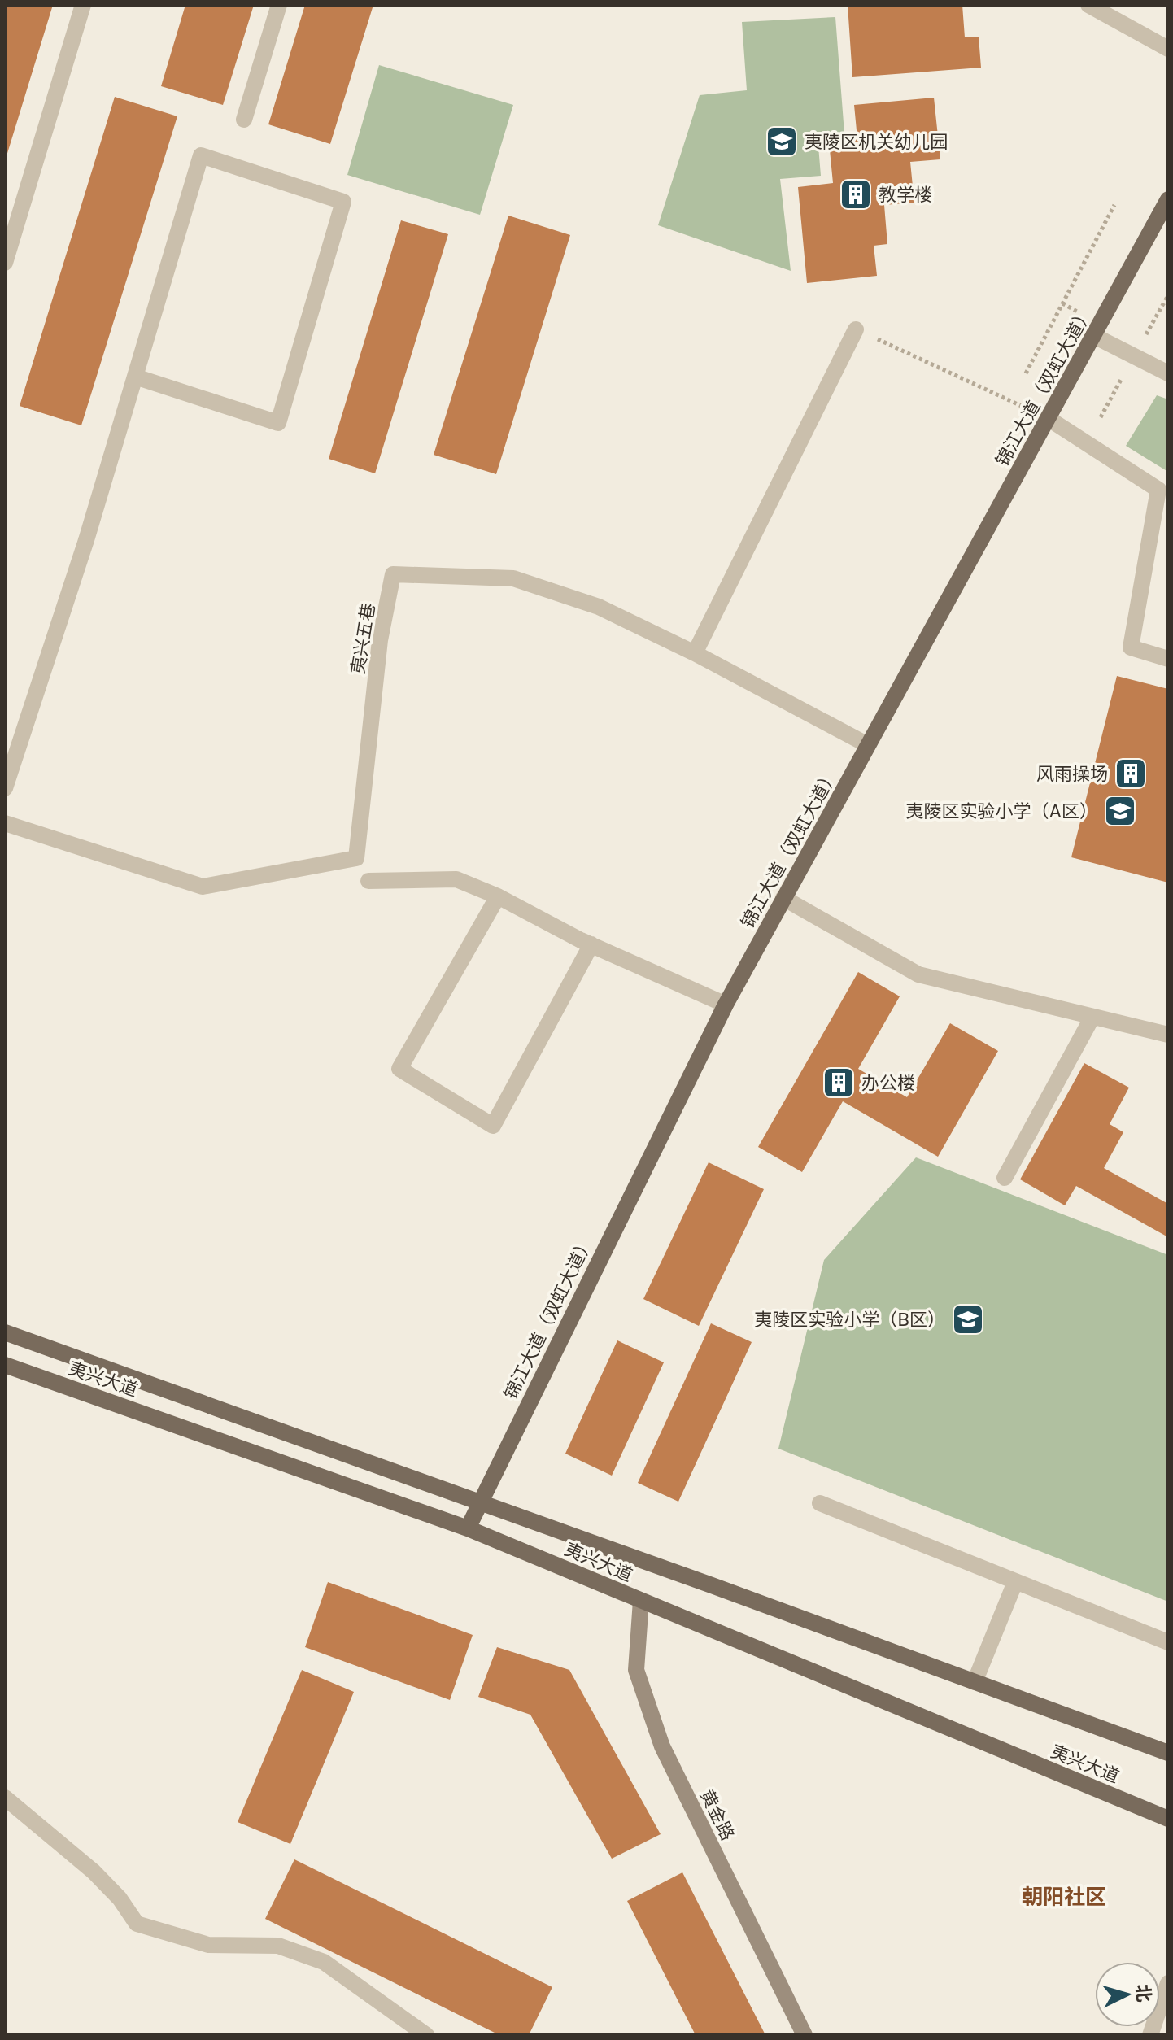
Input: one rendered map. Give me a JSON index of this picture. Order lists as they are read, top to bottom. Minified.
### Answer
{"streets":{"main road":["锦江大道（双虹大道）","夷兴大道","黄金路"],"street":["夷兴五巷"]},"crossings":[["锦江大道（双虹大道）","夷兴五巷"],["锦江大道（双虹大道）","夷兴大道"],["夷兴大道","黄金路"]],"districts":["朝阳社区"],"places":{"school or university":["夷陵区机关幼儿园","夷陵区实验小学（A区）","夷陵区实验小学（B区）"],"building":["教学楼","风雨操场","办公楼"]},"north":"right"}
